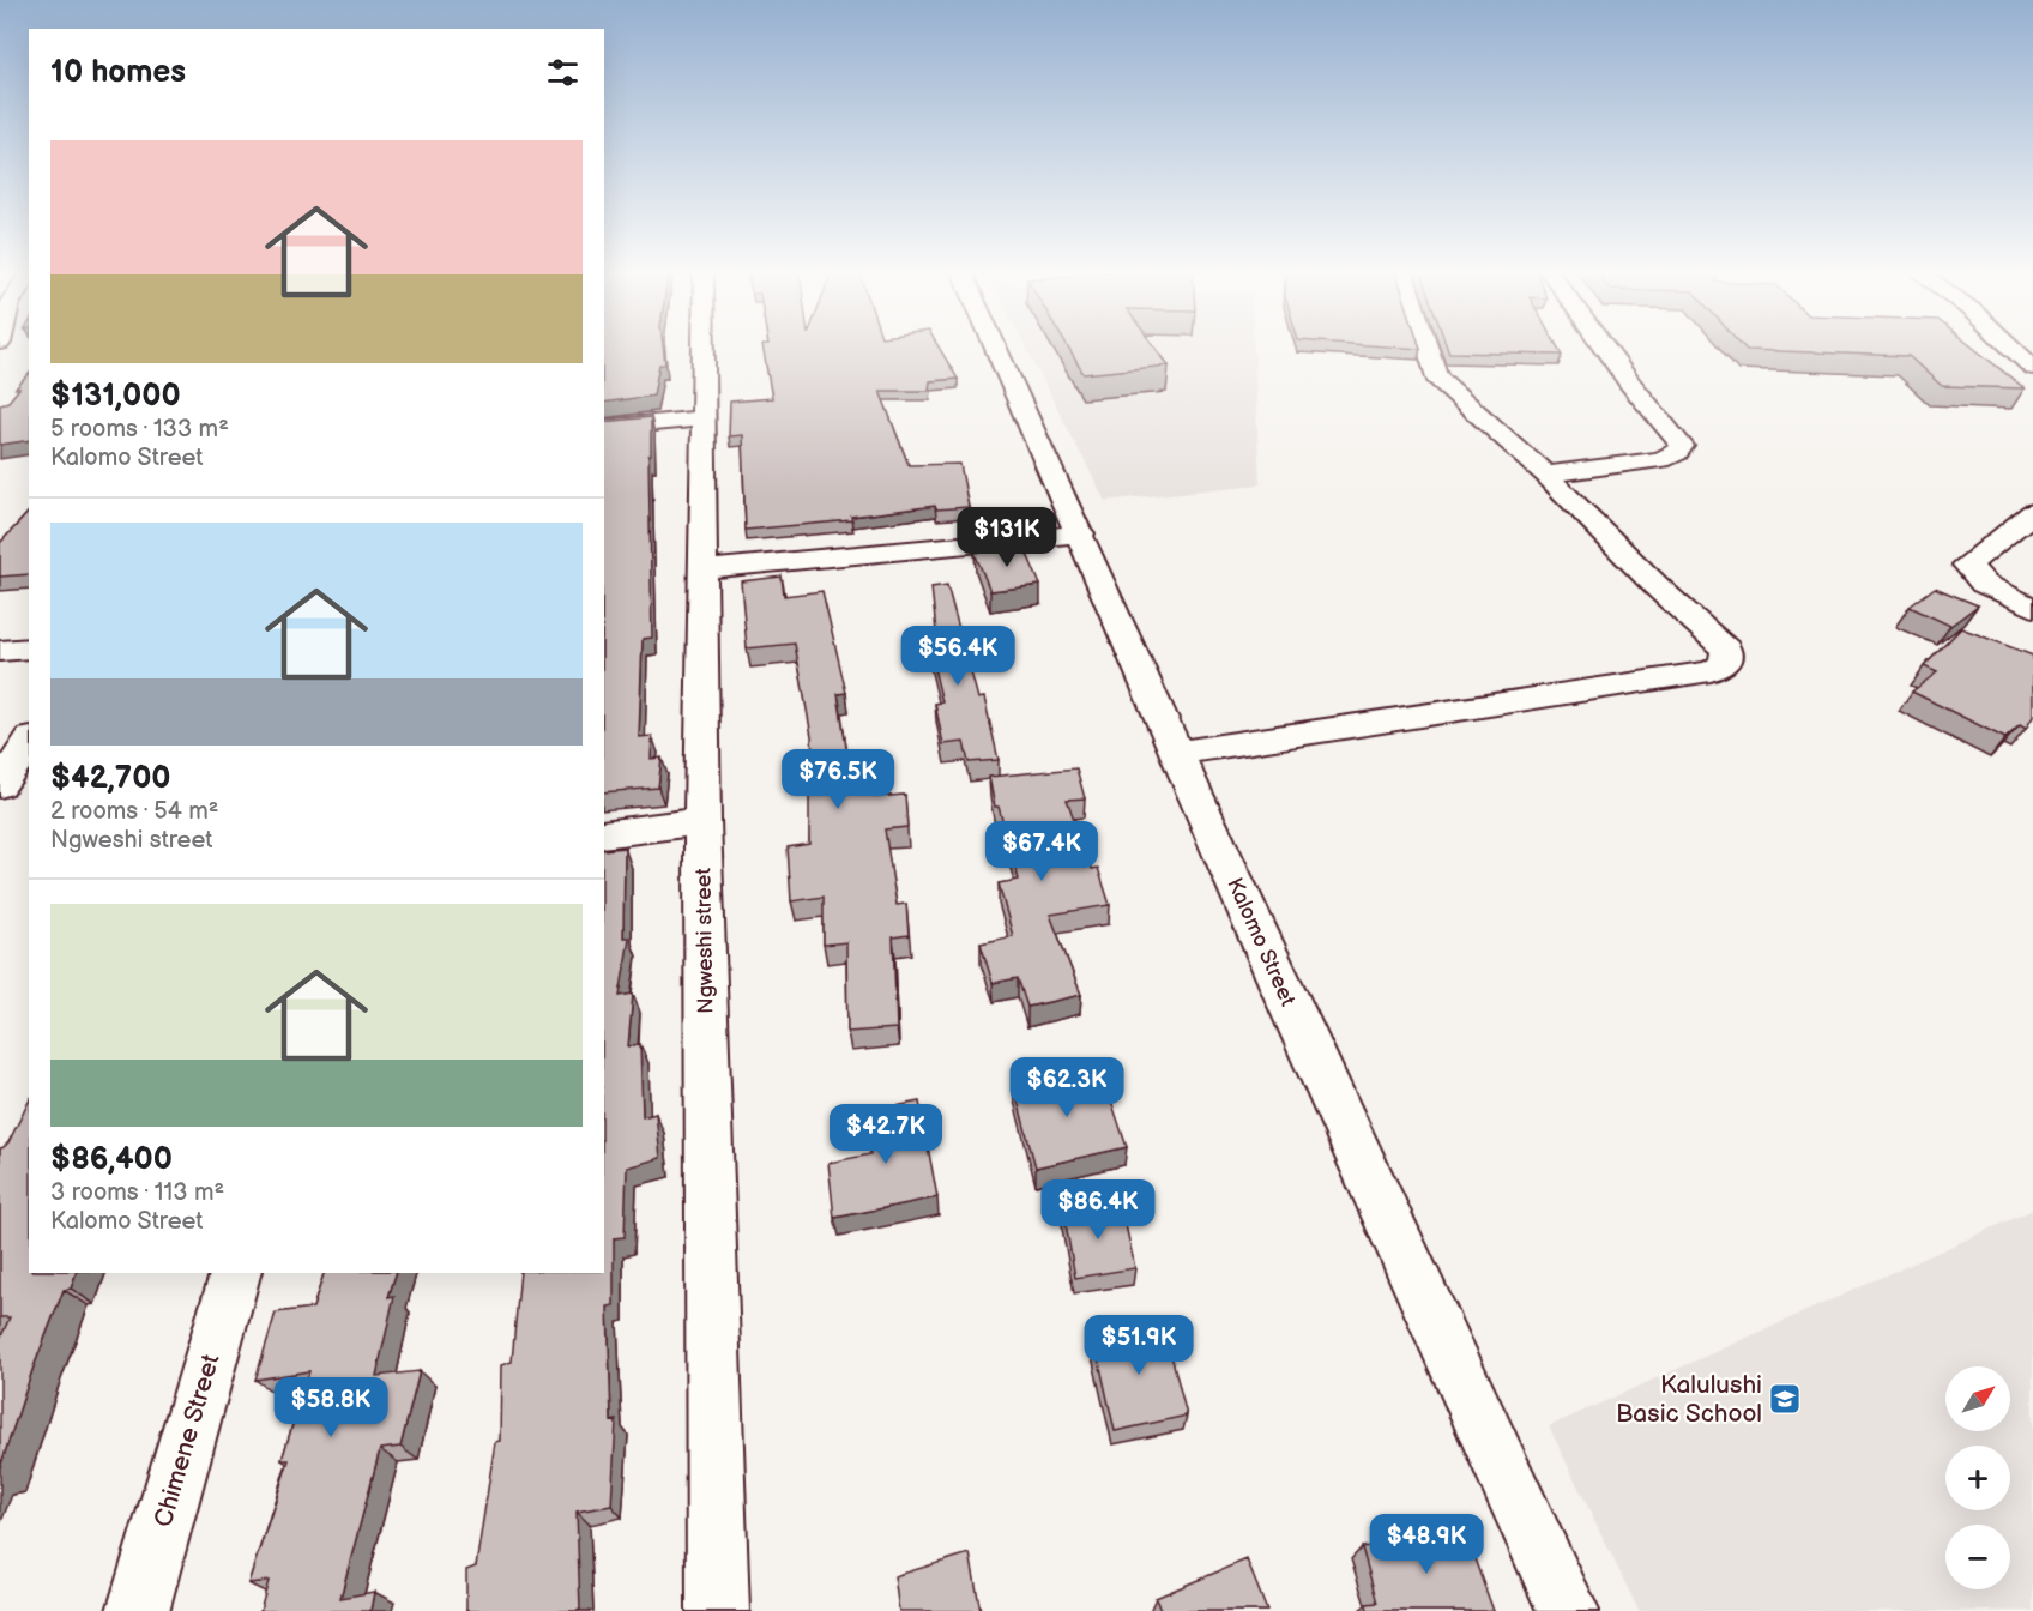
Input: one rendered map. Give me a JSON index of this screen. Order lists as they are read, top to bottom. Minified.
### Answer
{"streets":{"street":["Ngweshi street","Kalomo Street","Chimene Street"]},"places":{"school or university":["Kalulushi Basic School"]},"north":"top right","page":{"heading":"10 homes","list":[{"name":"$131,000","note":"5 rooms · 133 m² · Kalomo Street"},{"name":"$42,700","note":"2 rooms · 54 m² · Ngweshi street"},{"name":"$86,400","note":"3 rooms · 113 m² · Kalomo Street"}],"price":["$131K","$56.4K","$76.5K","$67.4K","$62.3K","$42.7K","$86.4K","$51.9K","$58.8K","$48.9K"],"map_buttons":["+","−"]}}
